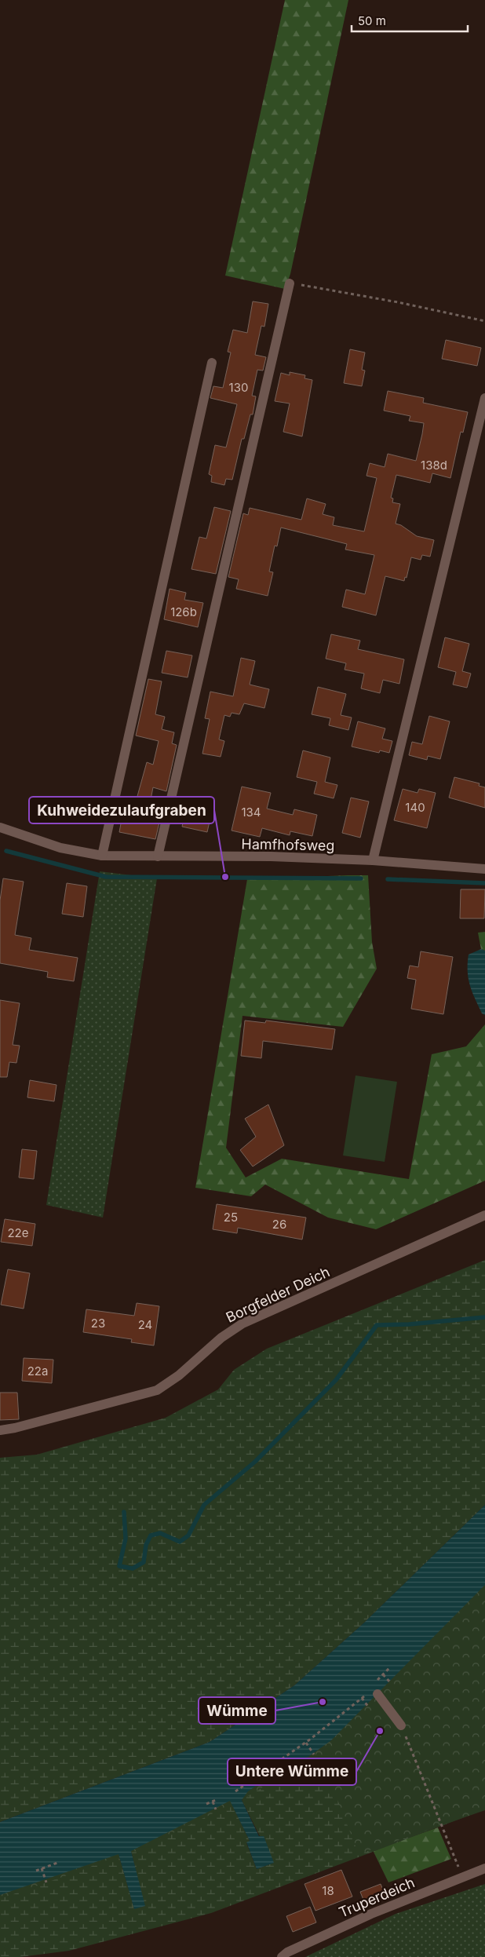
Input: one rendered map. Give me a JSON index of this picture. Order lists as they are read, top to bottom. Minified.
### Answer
{"streets":{"street":["Hamfhofsweg","Borgfelder Deich","Truperdeich"]},"places":["Kuhweidezulaufgraben","Wümme","Untere Wümme"],"house_numbers":["130","138d","126b","140","134","25","26","22e","23","24","22a","18"],"scale_bar":"50 m"}
